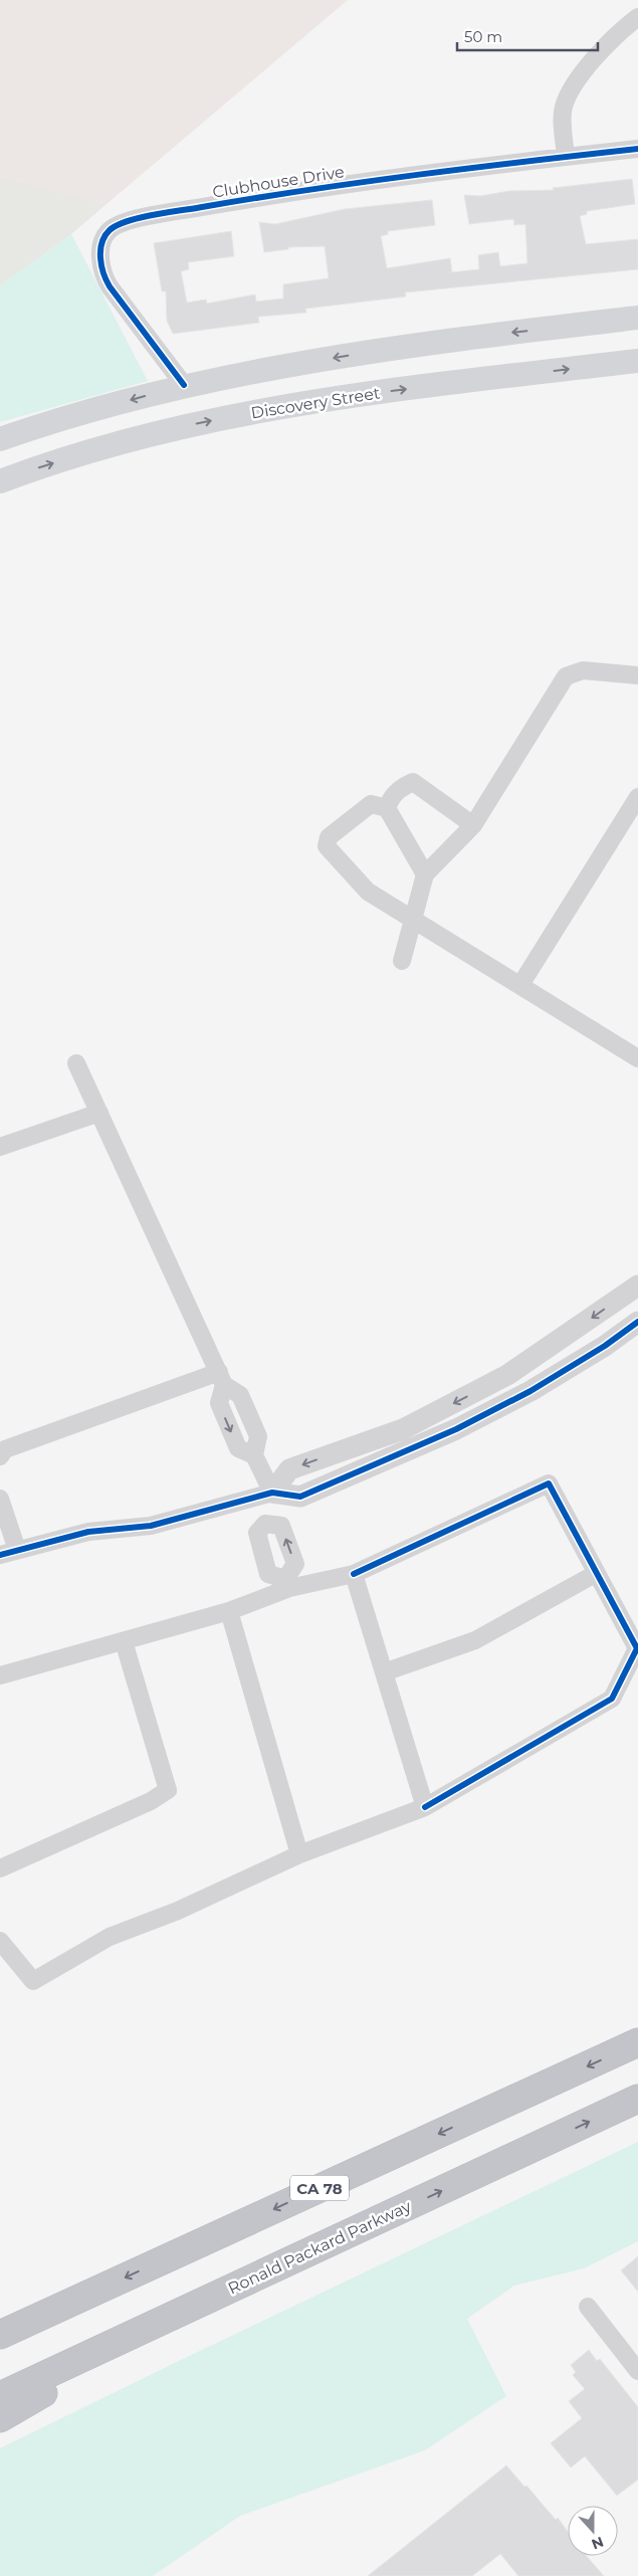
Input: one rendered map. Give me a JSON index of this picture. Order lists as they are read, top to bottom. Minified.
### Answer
{"streets":{"highway":["CA 78","Ronald Packard Parkway"],"main road":["Discovery Street"],"street":["Clubhouse Drive"]},"scale_bar":"50 m","north":"bottom"}
